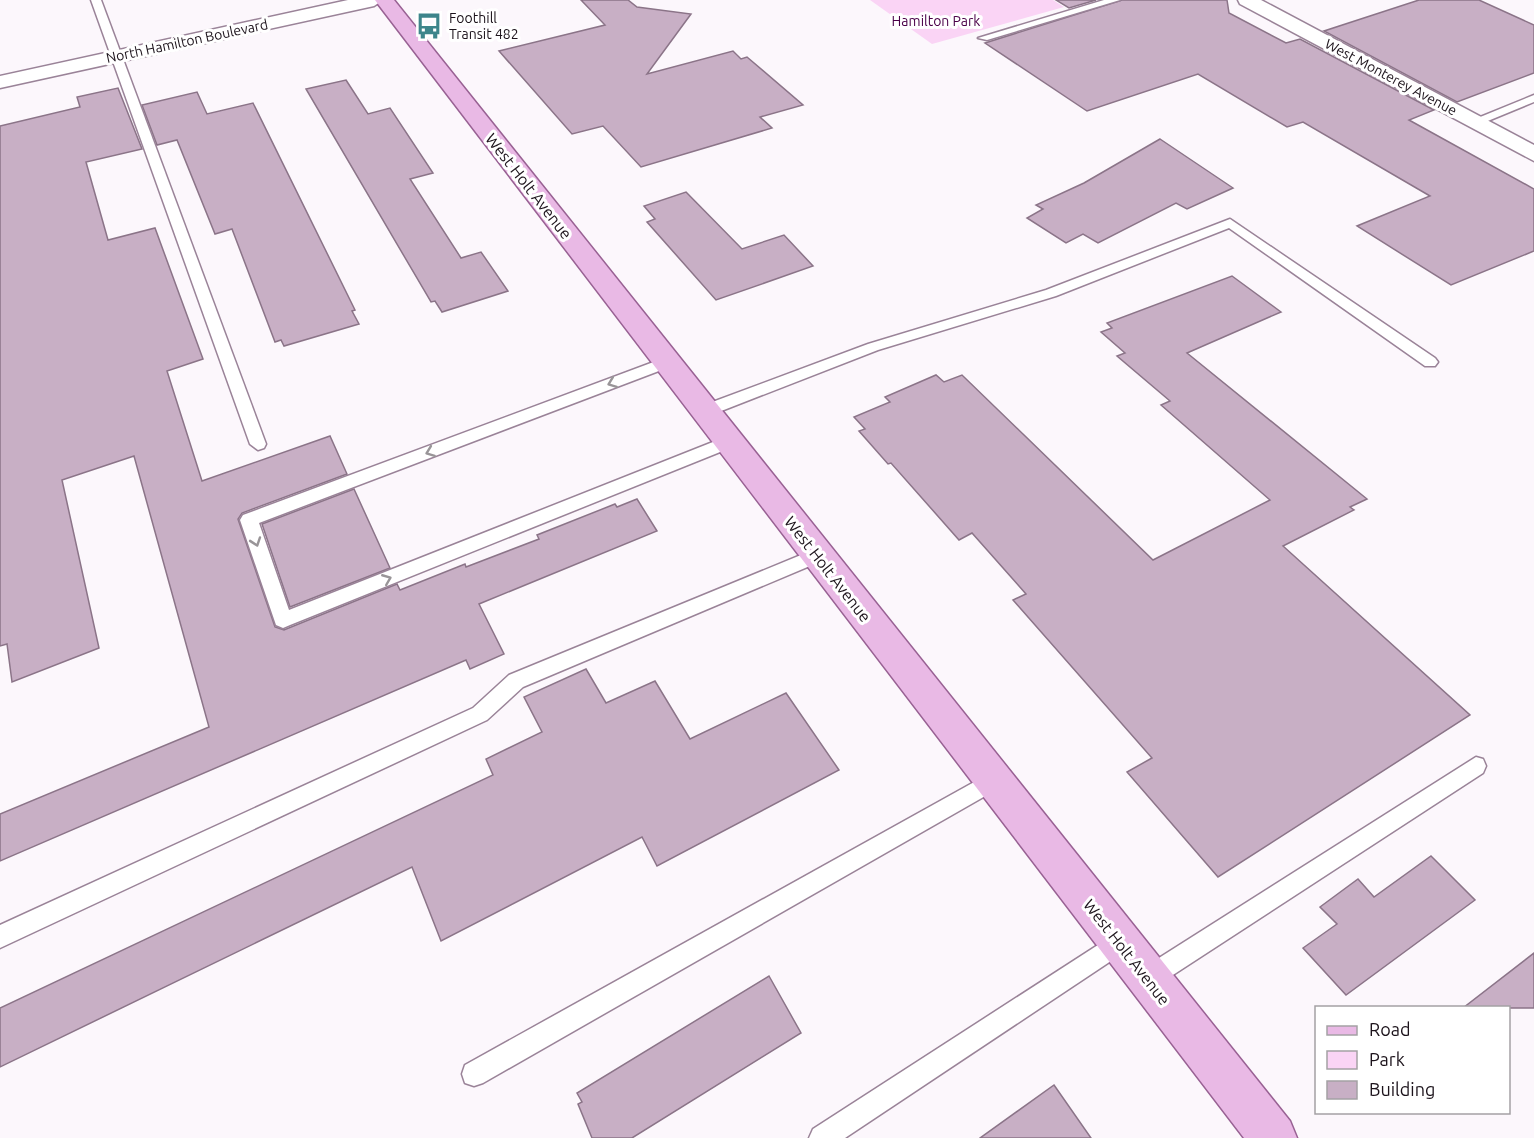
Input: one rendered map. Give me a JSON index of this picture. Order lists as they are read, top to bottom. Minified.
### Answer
{"streets":{"main road":["West Holt Avenue"],"street":["North Hamilton Boulevard","West Monterey Avenue"]},"parks":["Hamilton Park"],"places":{"bus stop":["Foothill Transit 482"]},"legend":["Road","Park","Building"]}
